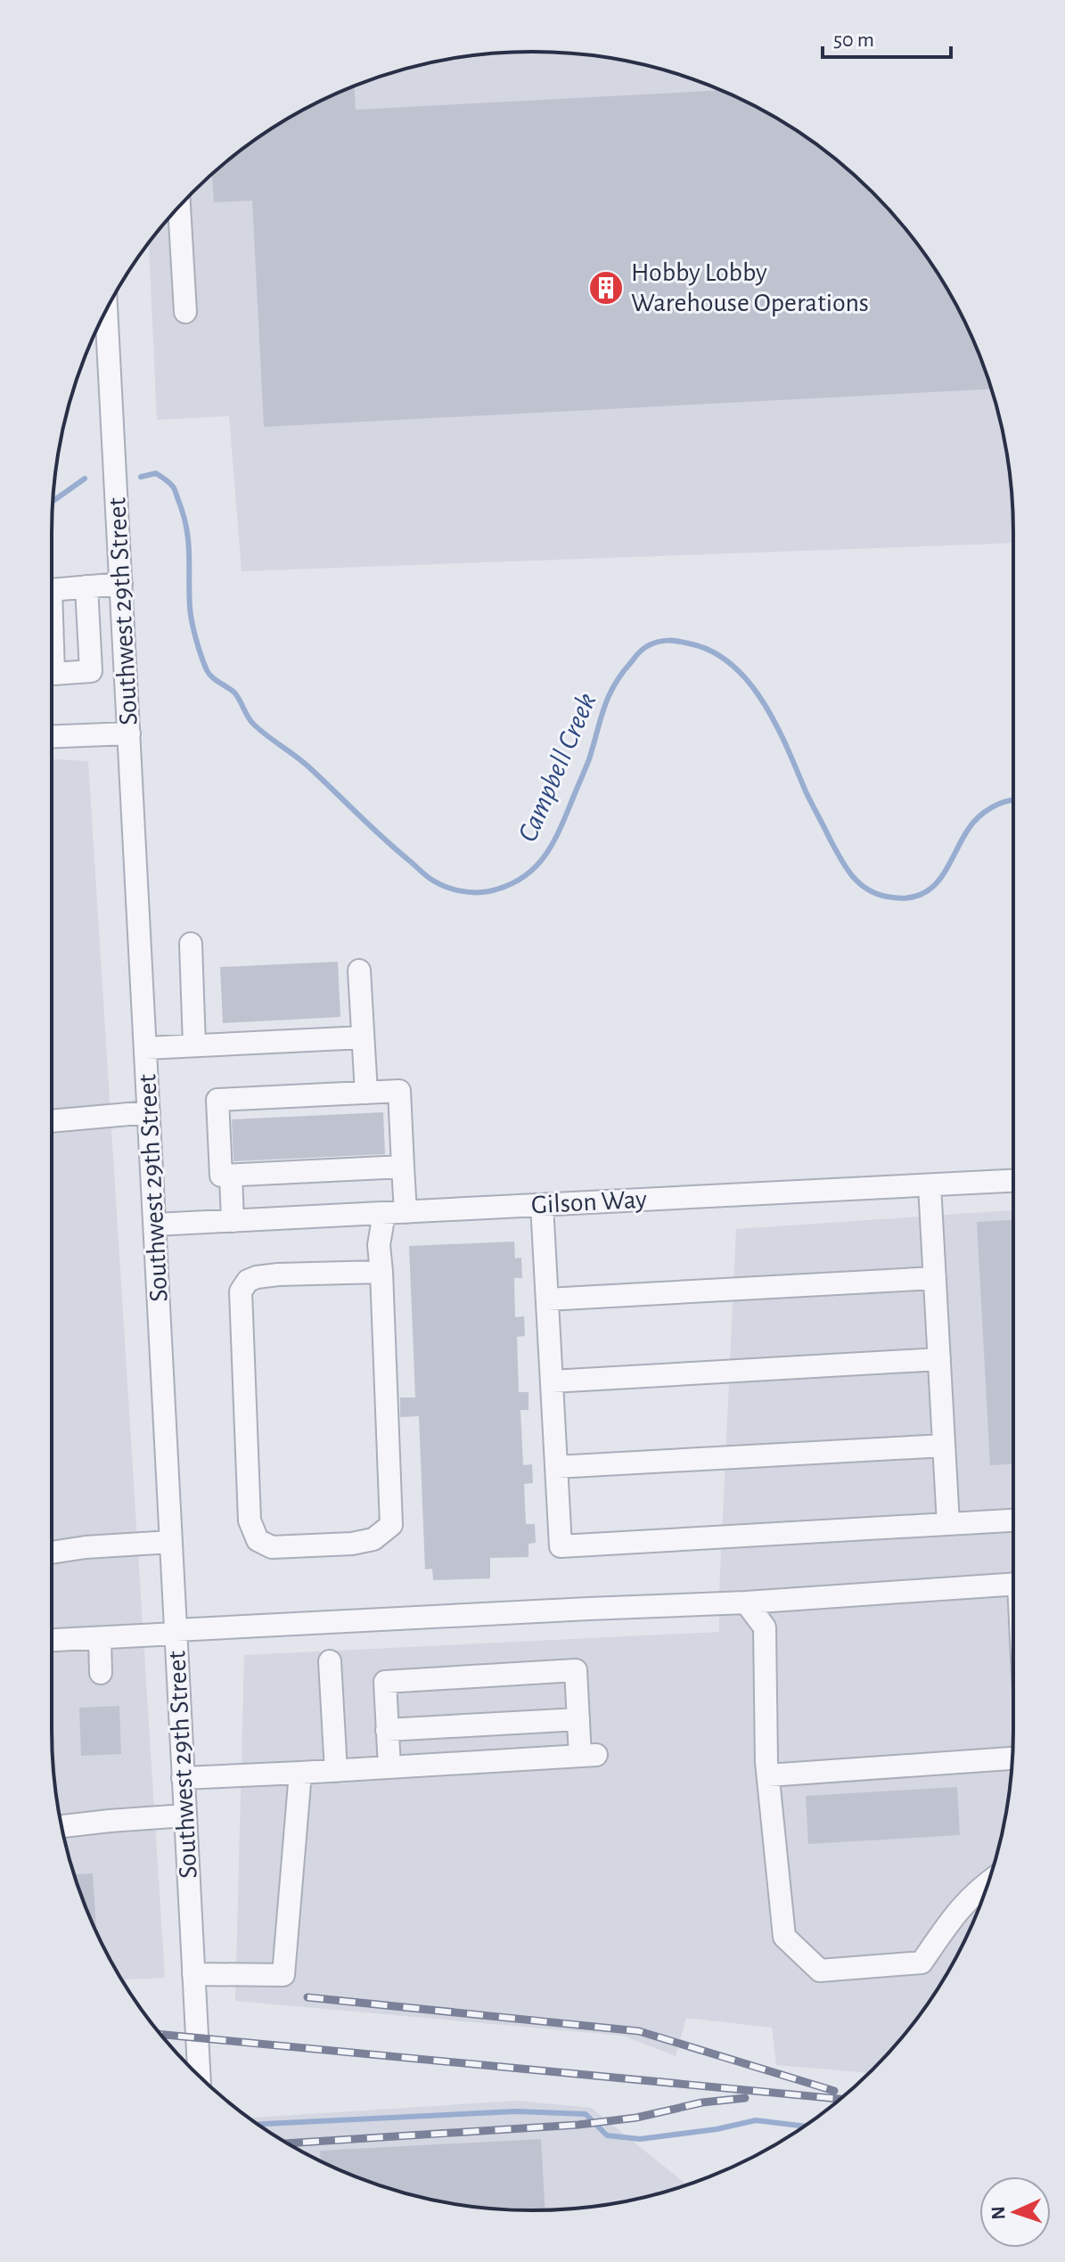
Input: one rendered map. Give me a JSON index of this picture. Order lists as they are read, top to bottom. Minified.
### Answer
{"streets":{"street":["Southwest 29th Street","Gilson Way"]},"crossings":[["Southwest 29th Street","Gilson Way"]],"water":["Campbell Creek"],"places":{"building":["Hobby Lobby Warehouse Operations"]},"scale_bar":"50 m","north":"left"}
